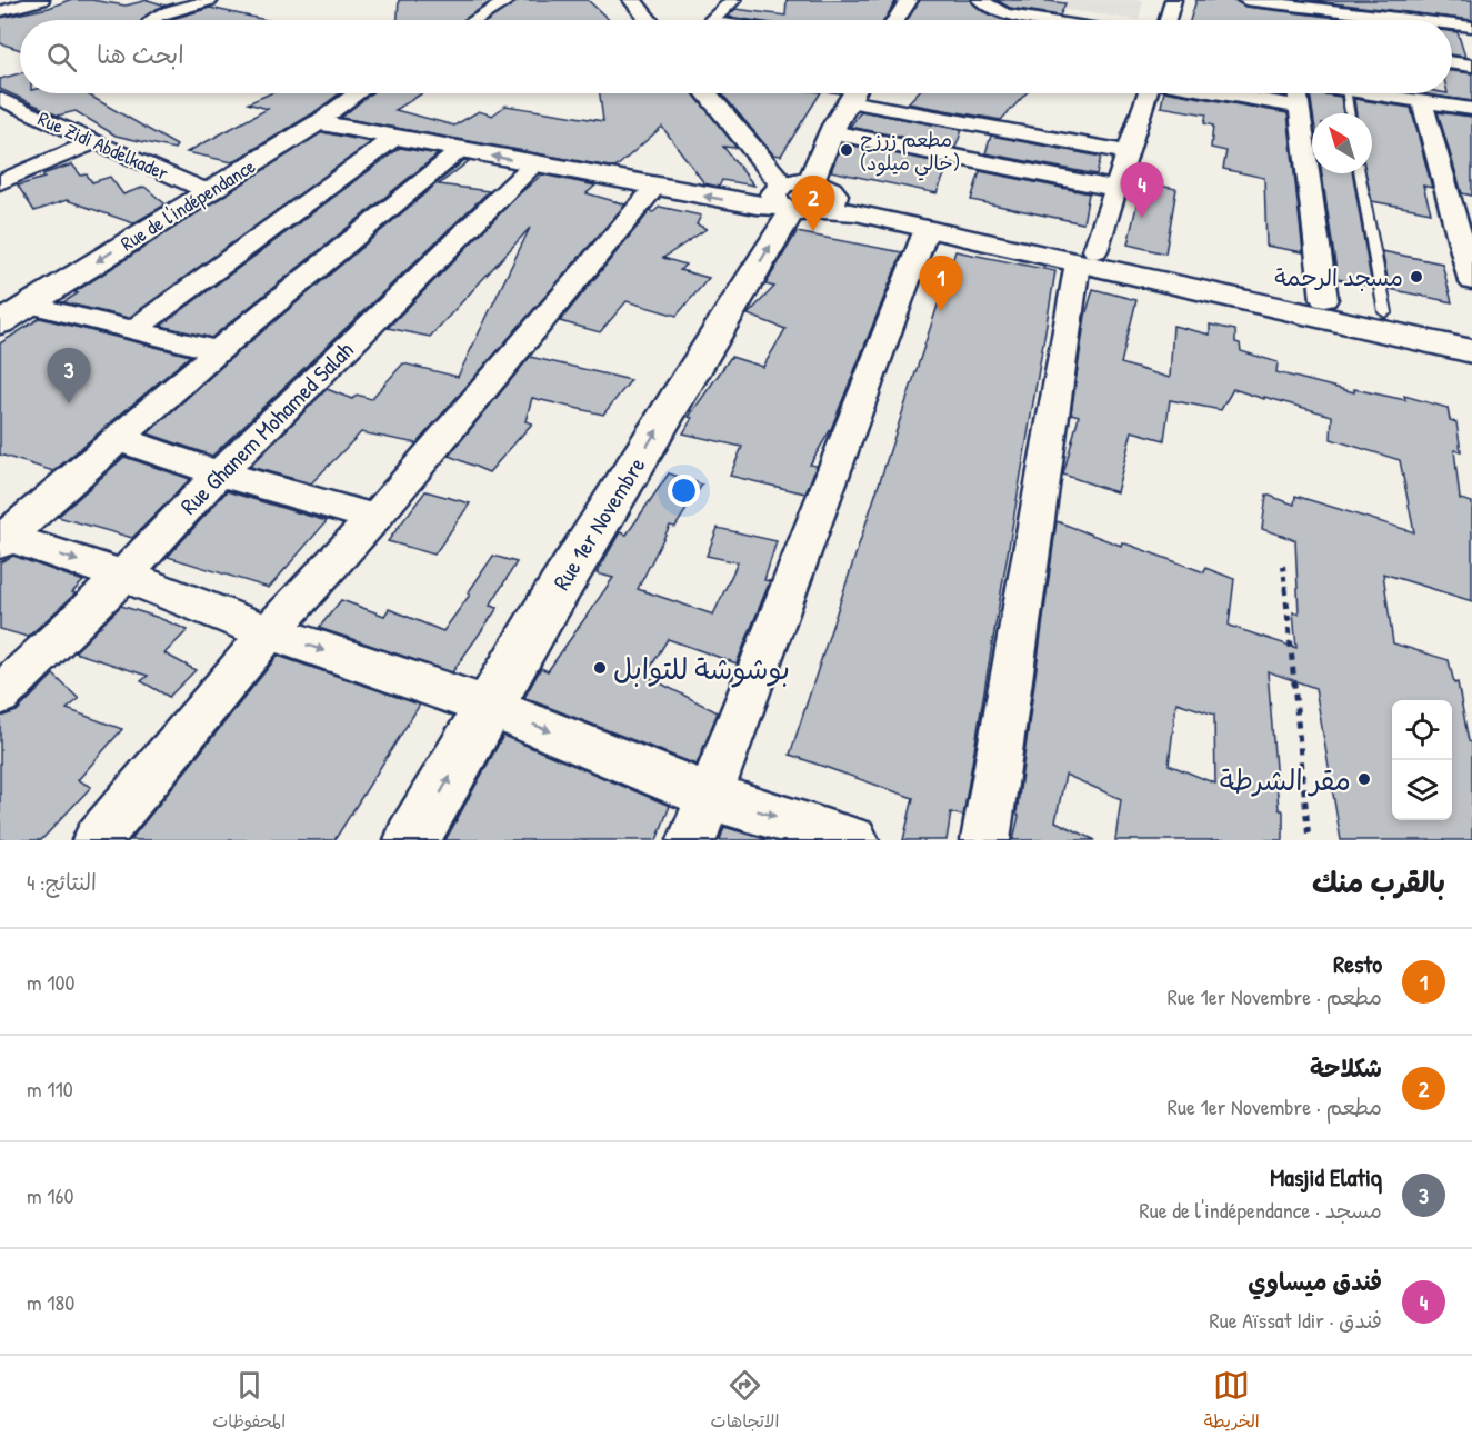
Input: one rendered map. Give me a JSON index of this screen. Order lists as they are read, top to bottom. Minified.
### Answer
{"streets":{"main road":["Rue de l'indépendance","Rue 1er Novembre"],"street":["Rue Zidi Abdelkader","Rue Ghanem Mohamed Salah"]},"crossings":[["Rue Zidi Abdelkader","Rue de l'indépendance"]],"one_way":["Rue 1er Novembre"],"places":["مطعم زرزح (خالي ميلود)","مسجد الرحمة","بوشوشة للتوابل","مقر الشرطة"],"north":"top left","page":{"search":"ابحث هنا","pins":["4","2","1","3"],"heading":["بالقرب منك","النتائج: 4"],"list":[{"mark":"1","name":"Resto","note":"مطعم · Rue 1er Novembre","value":"100 m"},{"mark":"2","name":"شكلاحة","note":"مطعم · Rue 1er Novembre","value":"110 m"},{"mark":"3","name":"Masjid Elatiq","note":"مسجد · Rue de l'indépendance","value":"160 m"},{"mark":"4","name":"فندق ميساوي","note":"فندق · Rue Aïssat Idir","value":"180 m"}],"nav":["الخريطة","الاتجاهات","المحفوظات"]}}
